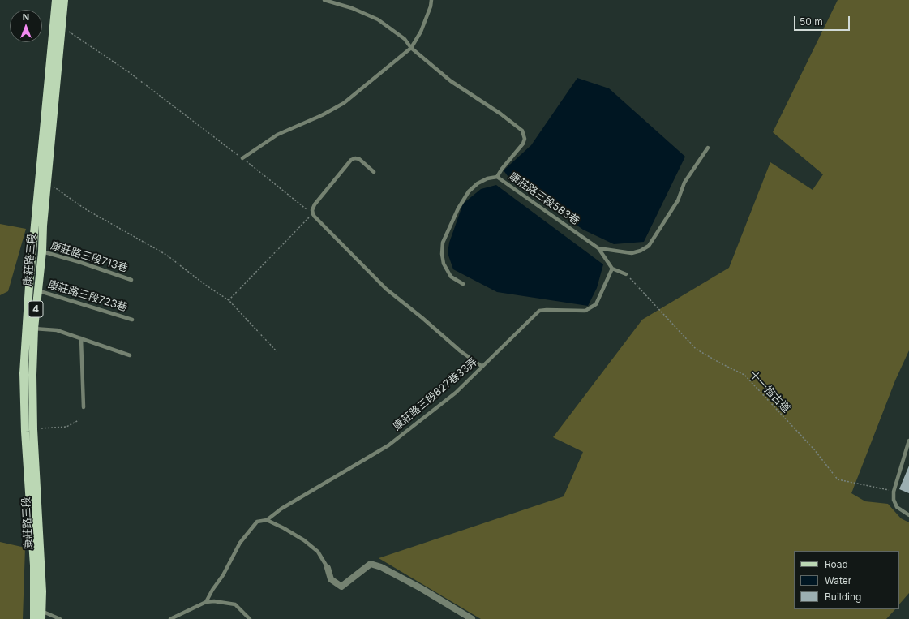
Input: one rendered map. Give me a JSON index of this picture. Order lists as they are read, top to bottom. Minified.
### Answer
{"streets":{"main road":["康莊路三段","4"],"lane":["康莊路三段583巷","康莊路三段713巷","康莊路三段723巷","康莊路三段827巷33弄"],"path":["十一指古道"]},"crossings":[["康莊路三段713巷","康莊路三段"],["康莊路三段","康莊路三段723巷"]],"legend":["Road","Water","Building"],"scale_bar":"50 m","north":"top"}
